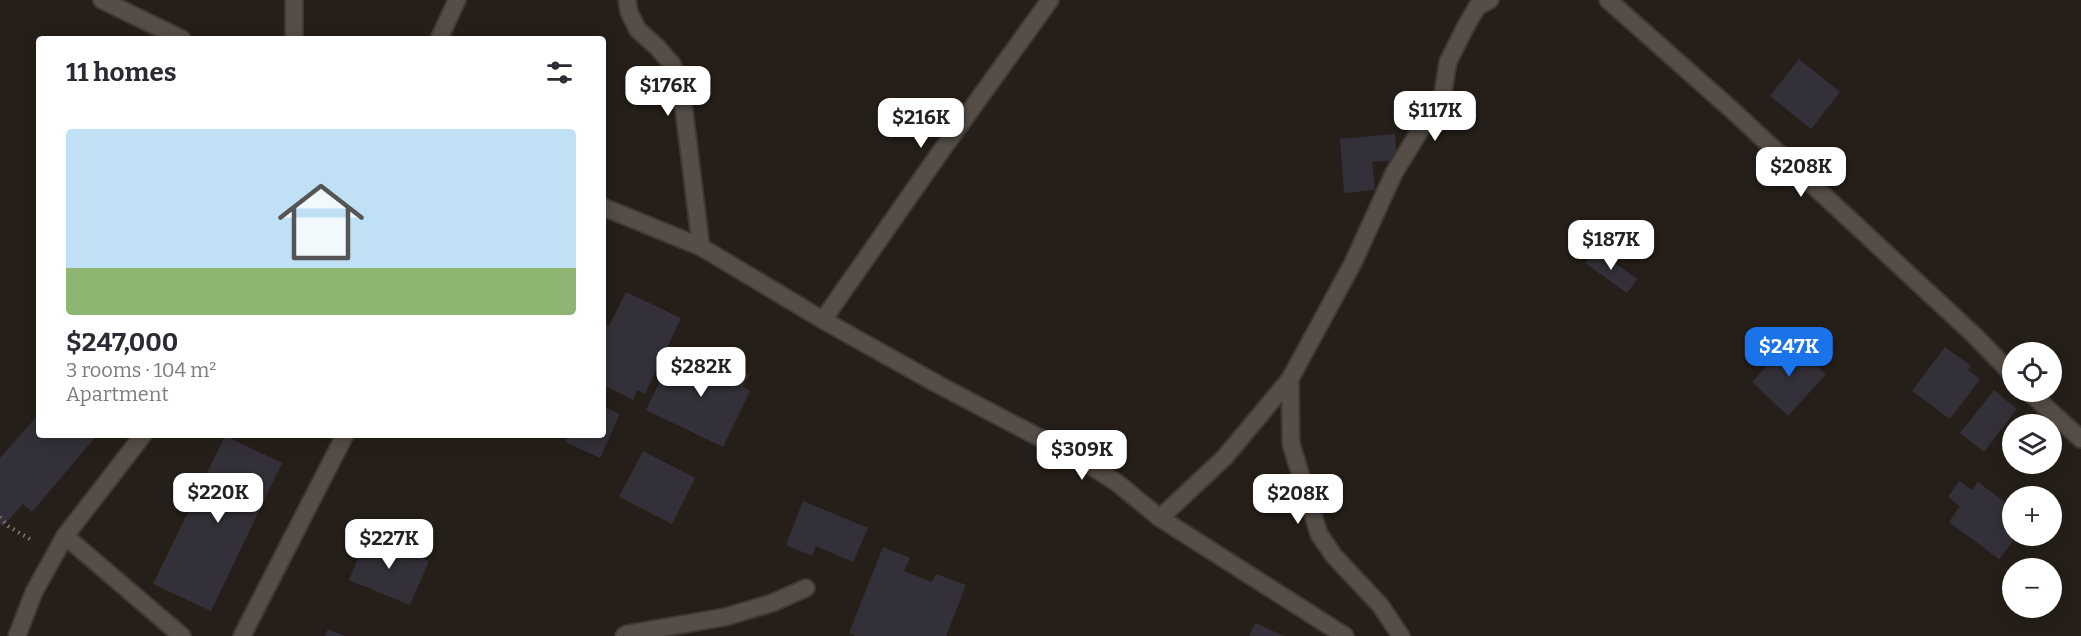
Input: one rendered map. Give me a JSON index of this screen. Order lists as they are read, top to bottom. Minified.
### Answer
{"page":{"heading":"11 homes","price":["$176K","$117K","$216K","$208K","$187K","$247K","$282K","$309K","$220K","$208K","$227K"],"list":[{"name":"$247,000","note":"3 rooms · 104 m² · Apartment"}],"map_buttons":["+","−"]}}
